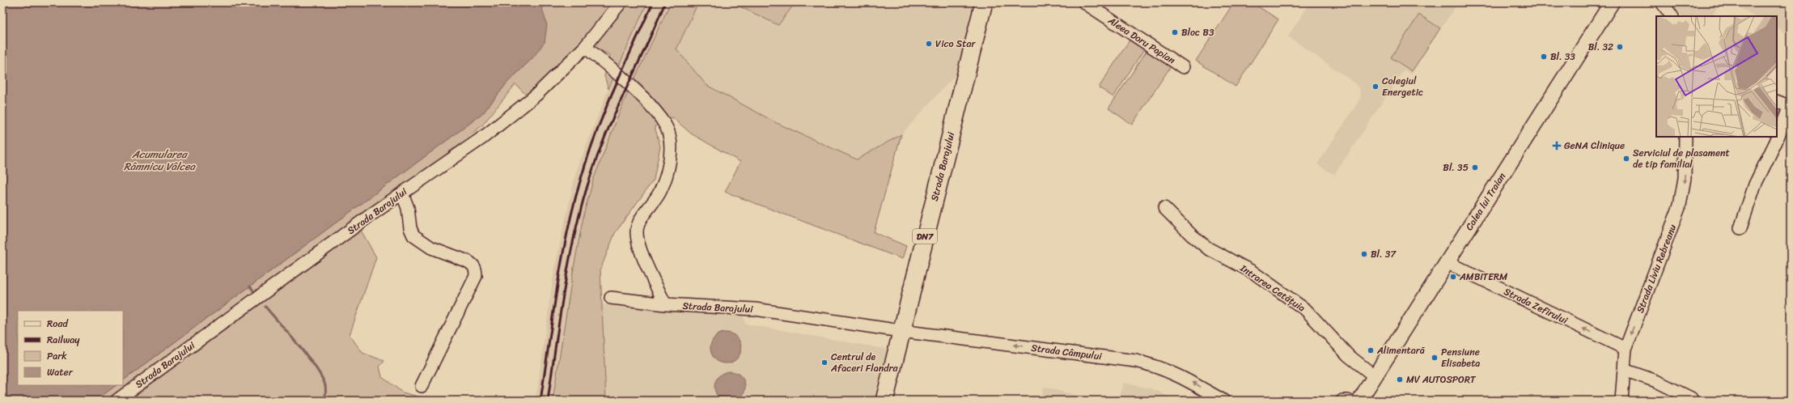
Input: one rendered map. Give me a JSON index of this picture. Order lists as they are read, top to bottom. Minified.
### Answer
{"streets":{"highway":["Strada Barajului","DN7"],"main road":["Calea lui Traian"],"street":["Aleea Doru Popian","Strada Liviu Rebreanu","Intrarea Cetățuia","Strada Zefirului","Strada Câmpului"]},"crossings":[["Strada Barajului","Strada Câmpului"],["Calea lui Traian","Intrarea Cetățuia"],["Calea lui Traian","Strada Zefirului"],["Strada Liviu Rebreanu","Strada Zefirului"]],"one_way":["Strada Zefirului","Strada Câmpului"],"water":["Acumularea Râmnicu Vâlcea"],"places":{"other":["Bloc B3","Vico Star","Bl. 32","Bl. 33","Colegiul Energetic","Serviciul de plasament de tip familial","Bl. 35","Bl. 37","AMBITERM","Alimentară","Pensiune Elisabeta","Centrul de Afaceri Flandra","MV AUTOSPORT"],"health":["GeNA Clinique"]},"legend":["Road","Railway","Park","Water"]}
